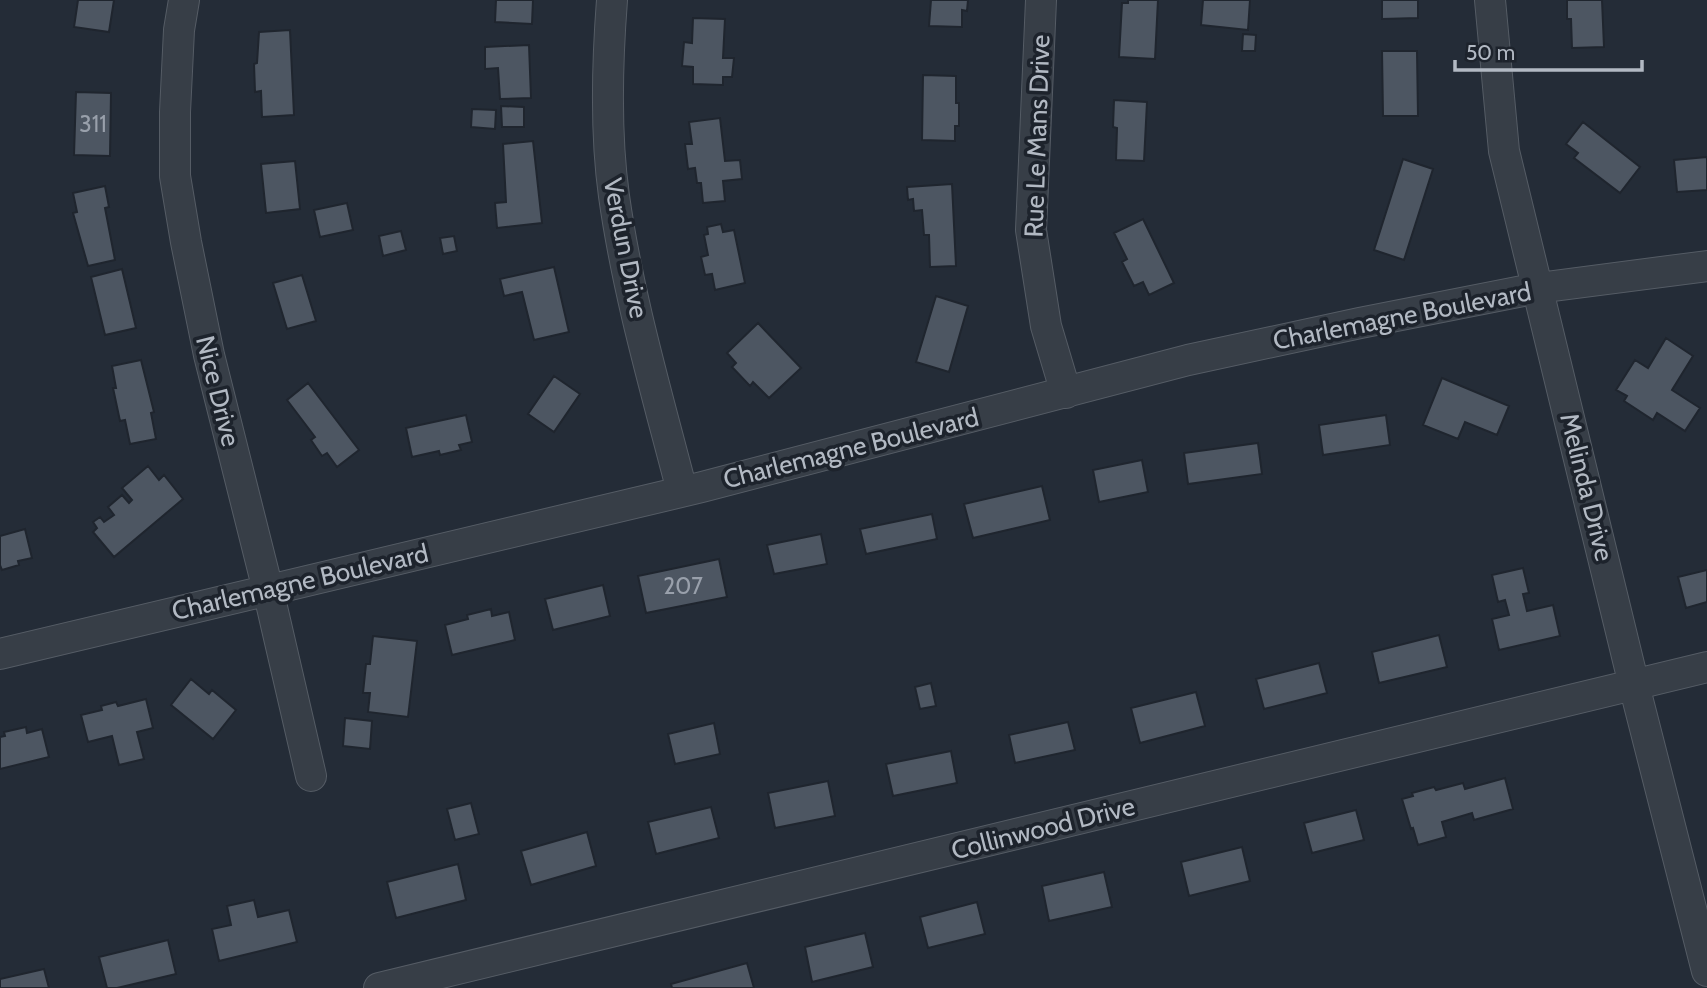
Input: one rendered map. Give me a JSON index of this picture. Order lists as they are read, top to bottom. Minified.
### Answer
{"streets":{"street":["Rue Le Mans Drive","Verdun Drive","Charlemagne Boulevard","Nice Drive","Melinda Drive","Collinwood Drive"]},"crossings":[["Rue Le Mans Drive","Charlemagne Boulevard"],["Verdun Drive","Charlemagne Boulevard"],["Charlemagne Boulevard","Nice Drive"],["Charlemagne Boulevard","Melinda Drive"],["Melinda Drive","Collinwood Drive"]],"house_numbers":["311","207"],"scale_bar":"50 m"}
